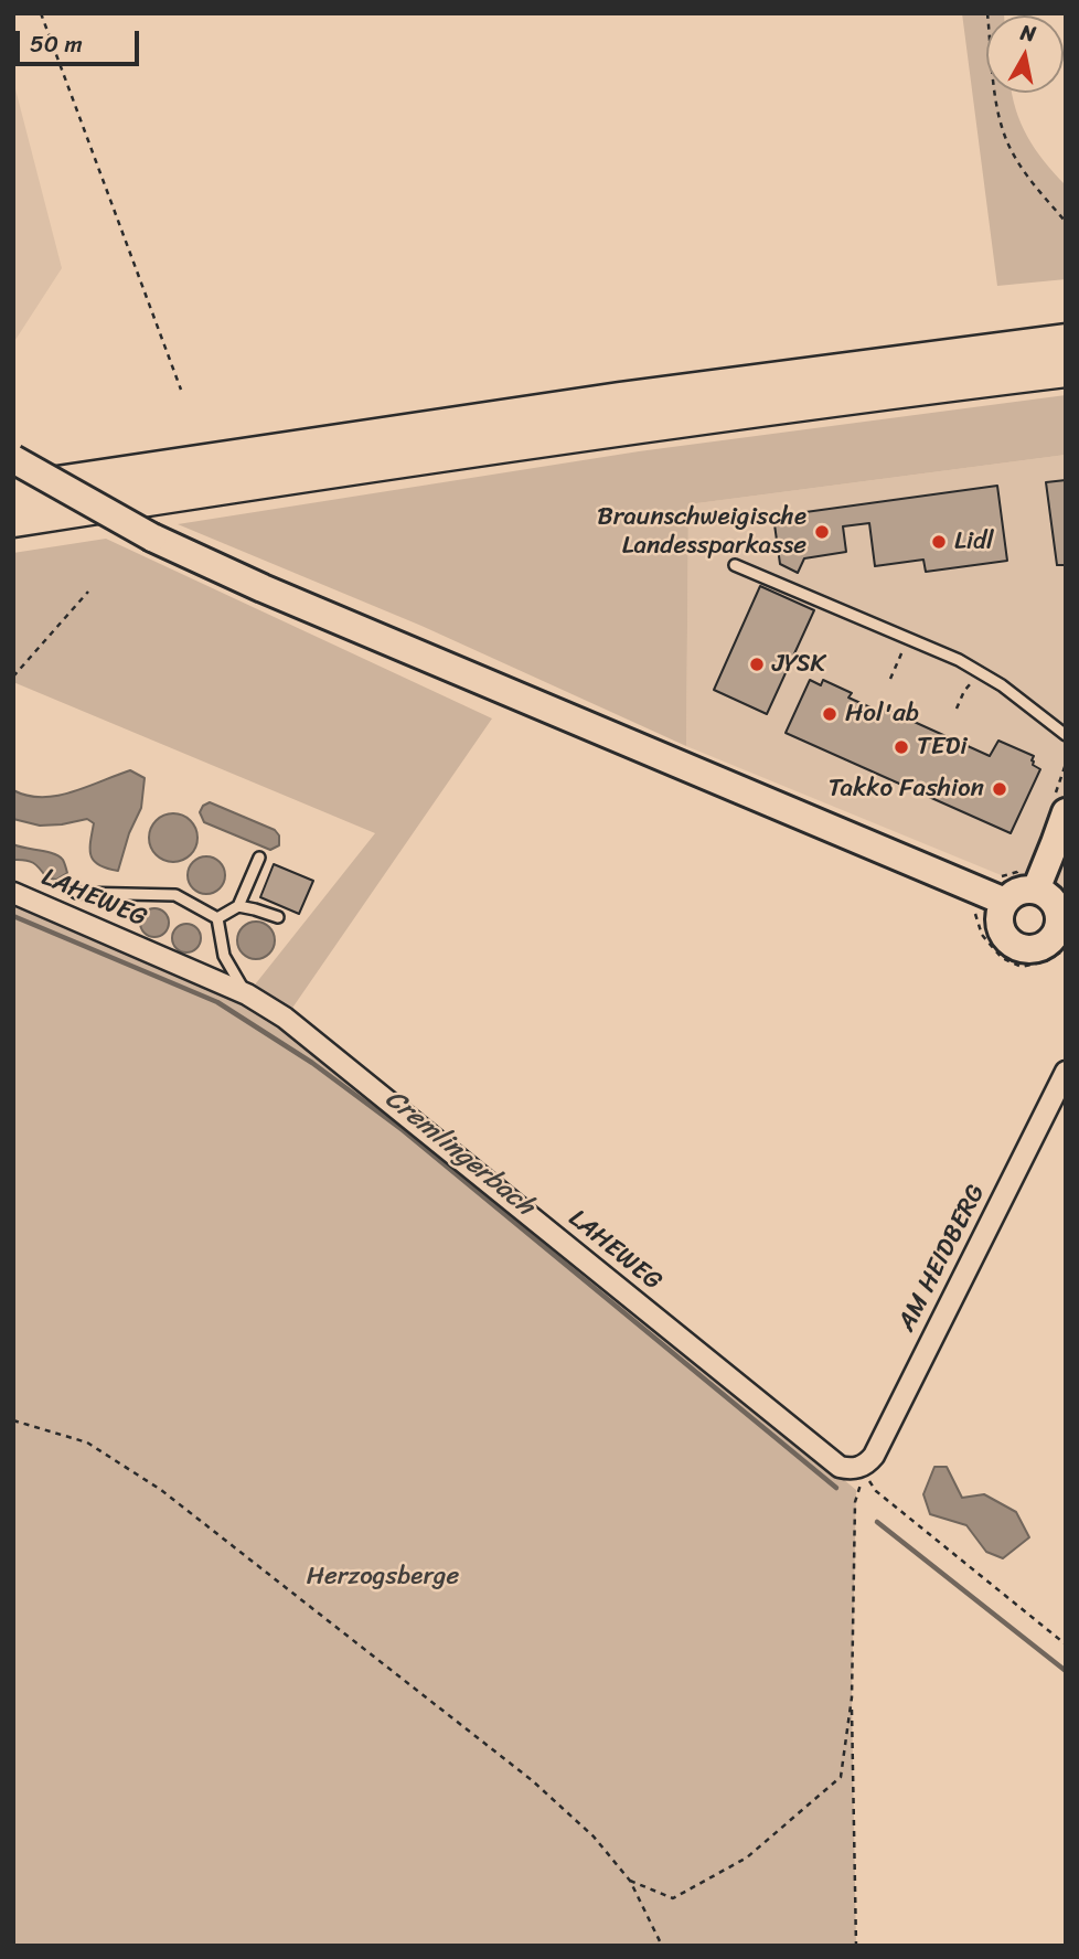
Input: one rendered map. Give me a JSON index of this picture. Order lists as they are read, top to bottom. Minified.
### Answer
{"streets":{"street":["LAHEWEG","AM HEIDBERG"]},"crossings":[["LAHEWEG","AM HEIDBERG"]],"water":["Cremlingerbach"],"parks":["Herzogsberge"],"places":["Braunschweigische Landessparkasse","Lidl","JYSK","Hol'ab","TEDi","Takko Fashion"],"scale_bar":"50 m","north":"top"}
